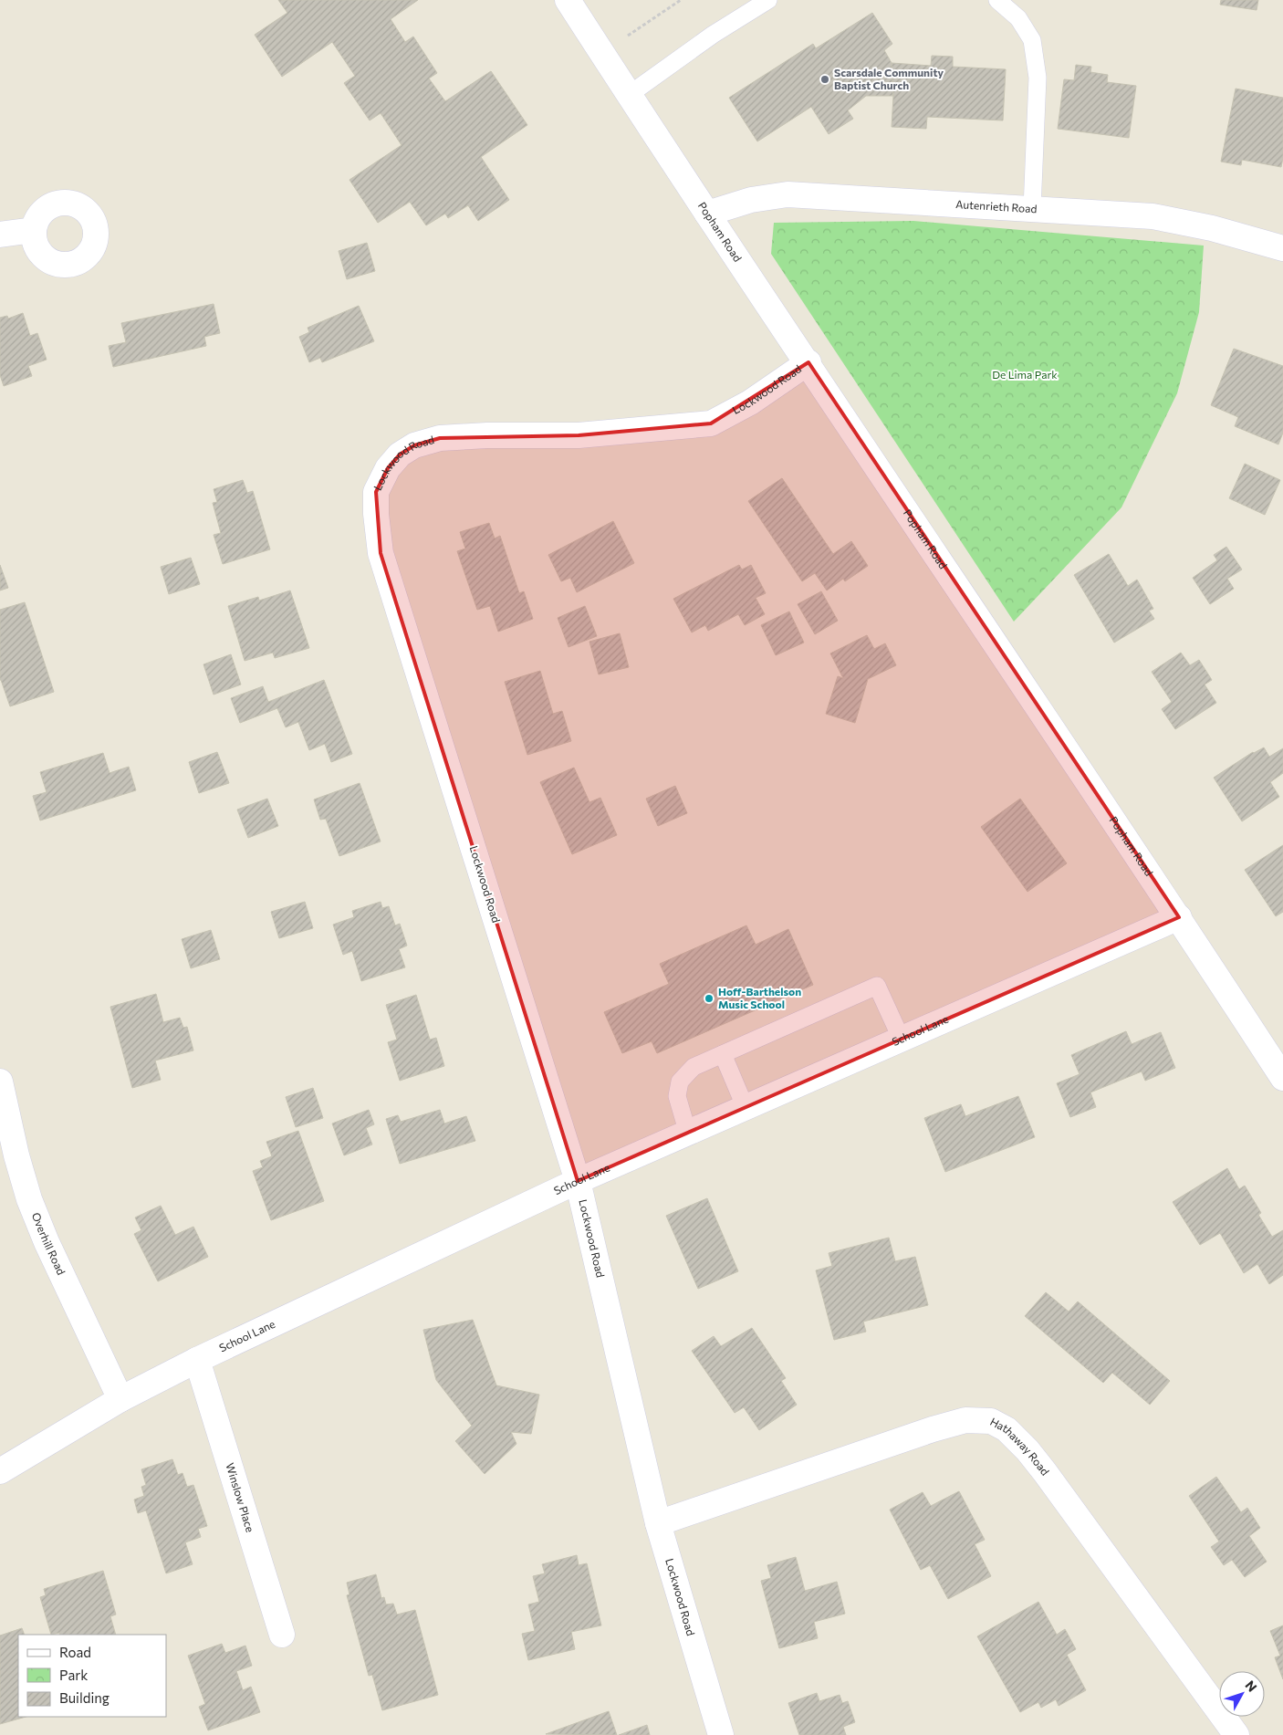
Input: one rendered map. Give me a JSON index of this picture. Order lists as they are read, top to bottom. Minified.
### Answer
{"streets":{"street":["Autenrieth Road","Popham Road","Lockwood Road","School Lane","Overhill Road","Hathaway Road","Winslow Place"]},"crossings":[["Autenrieth Road","Popham Road"],["Popham Road","Lockwood Road"],["Popham Road","School Lane"],["Lockwood Road","School Lane"],["Lockwood Road","Hathaway Road"],["School Lane","Overhill Road"],["School Lane","Winslow Place"]],"parks":["De Lima Park"],"places":["Scarsdale Community Baptist Church","Hoff-Barthelson Music School"],"legend":["Road","Park","Building"],"north":"top right"}
